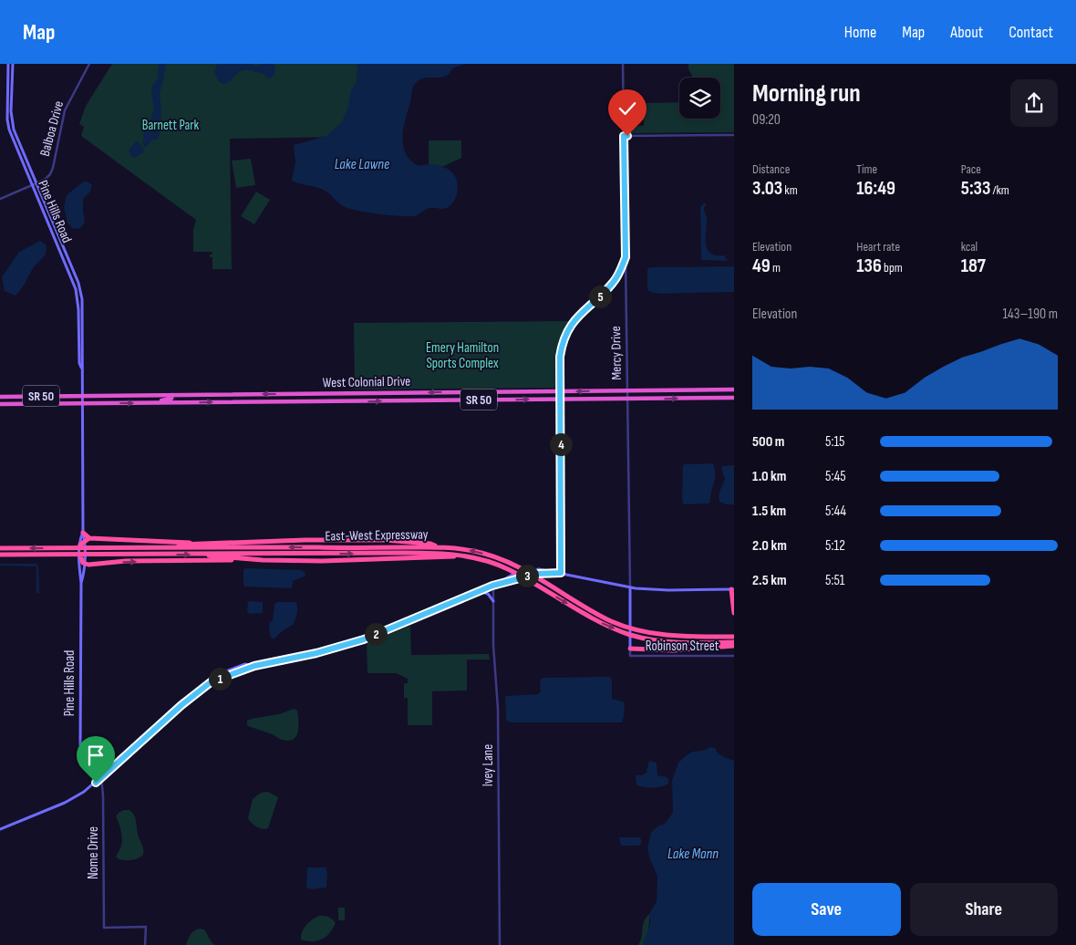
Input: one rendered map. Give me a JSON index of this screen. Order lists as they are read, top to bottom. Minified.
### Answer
{"streets":{"highway":["West Colonial Drive","SR 50","East-West Expressway"],"main road":["Pine Hills Road"],"street":["Balboa Drive","Mercy Drive","Robinson Street","Ivey Lane","Nome Drive"]},"crossings":[["Balboa Drive","Pine Hills Road"],["Pine Hills Road","West Colonial Drive"],["Pine Hills Road","Nome Drive"],["Mercy Drive","West Colonial Drive"]],"water":["Lake Lawne","Lake Mann"],"parks":["Barnett Park","Emery Hamilton Sports Complex"],"page":{"header":"Map","nav":["Home","Map","About","Contact"],"heading":["Morning run","09:20"],"stats":[["Distance","3.03 km"],["Time","16:49"],["Pace","5:33 /km"],["Elevation","49 m"],["Heart rate","136 bpm"],["kcal","187"]],"pins":["5","4","3","2","1"],"chart":["Elevation","143–190 m"],"list":[{"name":"500 m","note":"5:15"},{"name":"1.0 km","note":"5:45"},{"name":"1.5 km","note":"5:44"},{"name":"2.0 km","note":"5:12"},{"name":"2.5 km","note":"5:51"}],"buttons":["Save","Share"]}}
